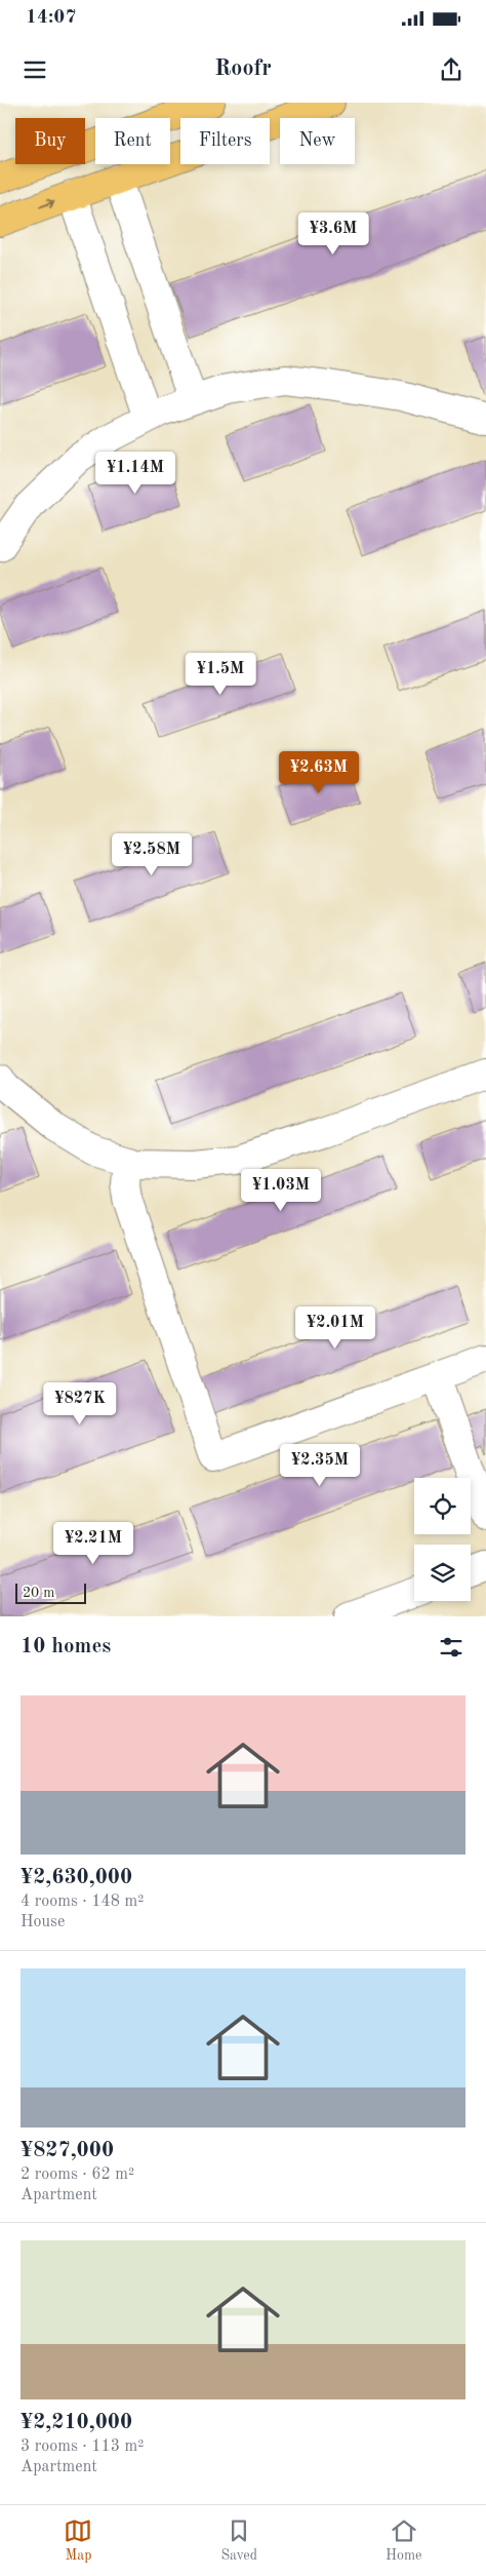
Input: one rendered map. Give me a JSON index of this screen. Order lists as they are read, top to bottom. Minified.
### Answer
{"scale_bar":"20 m","page":{"status":"14:07","header":"Roofr","chip":["Buy","Rent","Filters","New"],"price":["¥3.6M","¥1.14M","¥1.5M","¥2.63M","¥2.58M","¥1.03M","¥2.01M","¥827K","¥2.35M","¥2.21M"],"scale":"20 m","heading":"10 homes","list":[{"name":"¥2,630,000","note":"4 rooms · 148 m² · House"},{"name":"¥827,000","note":"2 rooms · 62 m² · Apartment"},{"name":"¥2,210,000","note":"3 rooms · 113 m² · Apartment"}],"tabs":["Map","Saved","Home"]}}
